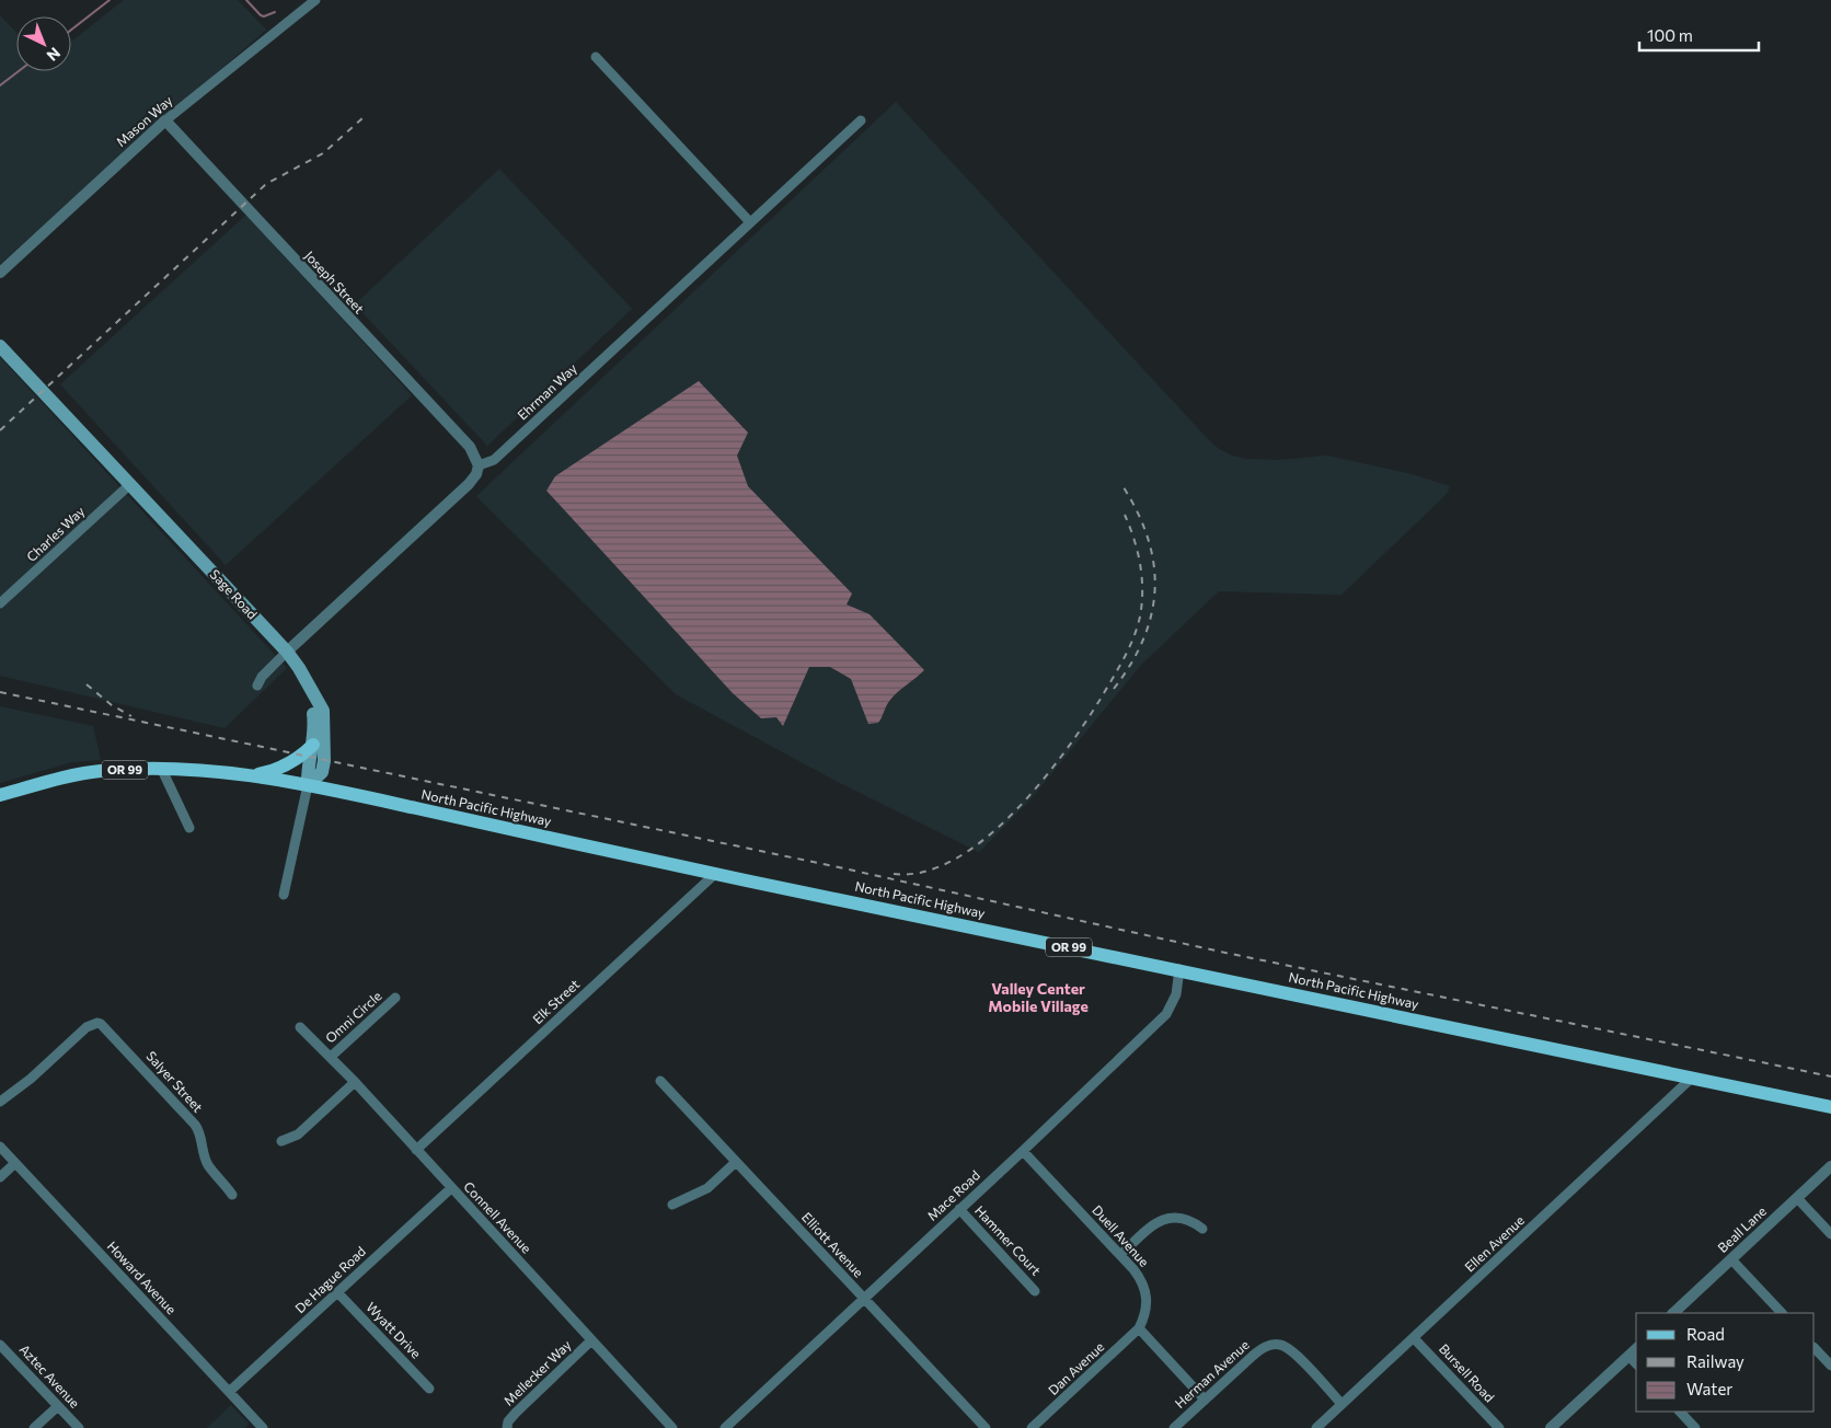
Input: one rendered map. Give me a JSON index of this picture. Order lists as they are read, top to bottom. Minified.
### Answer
{"streets":{"main road":["Sage Road","OR 99","North Pacific Highway"],"street":["Mason Way","Joseph Street","Ehrman Way","Charles Way","Elk Street","Omni Circle","Salyer Street","Mace Road","Connell Avenue","Beall Lane","Duell Avenue","Hammer Court","Ellen Avenue","Elliott Avenue","Howard Avenue","De Hague Road","Wyatt Drive","Dan Avenue","Mellecker Way","Bursell Road","Herman Avenue","Aztec Avenue"]},"crossings":[["Mason Way","Joseph Street"],["Joseph Street","Ehrman Way"],["Ehrman Way","Sage Road"],["Charles Way","Sage Road"],["Sage Road","North Pacific Highway"],["North Pacific Highway","Elk Street"],["North Pacific Highway","Mace Road"],["North Pacific Highway","Ellen Avenue"],["Elk Street","Connell Avenue"],["Omni Circle","Connell Avenue"],["Mace Road","Duell Avenue"],["Mace Road","Hammer Court"],["Mace Road","Elliott Avenue"],["Connell Avenue","De Hague Road"],["Connell Avenue","Mellecker Way"],["Duell Avenue","Dan Avenue"],["Ellen Avenue","Bursell Road"],["Ellen Avenue","Herman Avenue"],["Howard Avenue","De Hague Road"],["De Hague Road","Wyatt Drive"]],"districts":["Valley Center Mobile Village"],"legend":["Road","Railway","Water"],"scale_bar":"100 m","north":"bottom right"}
